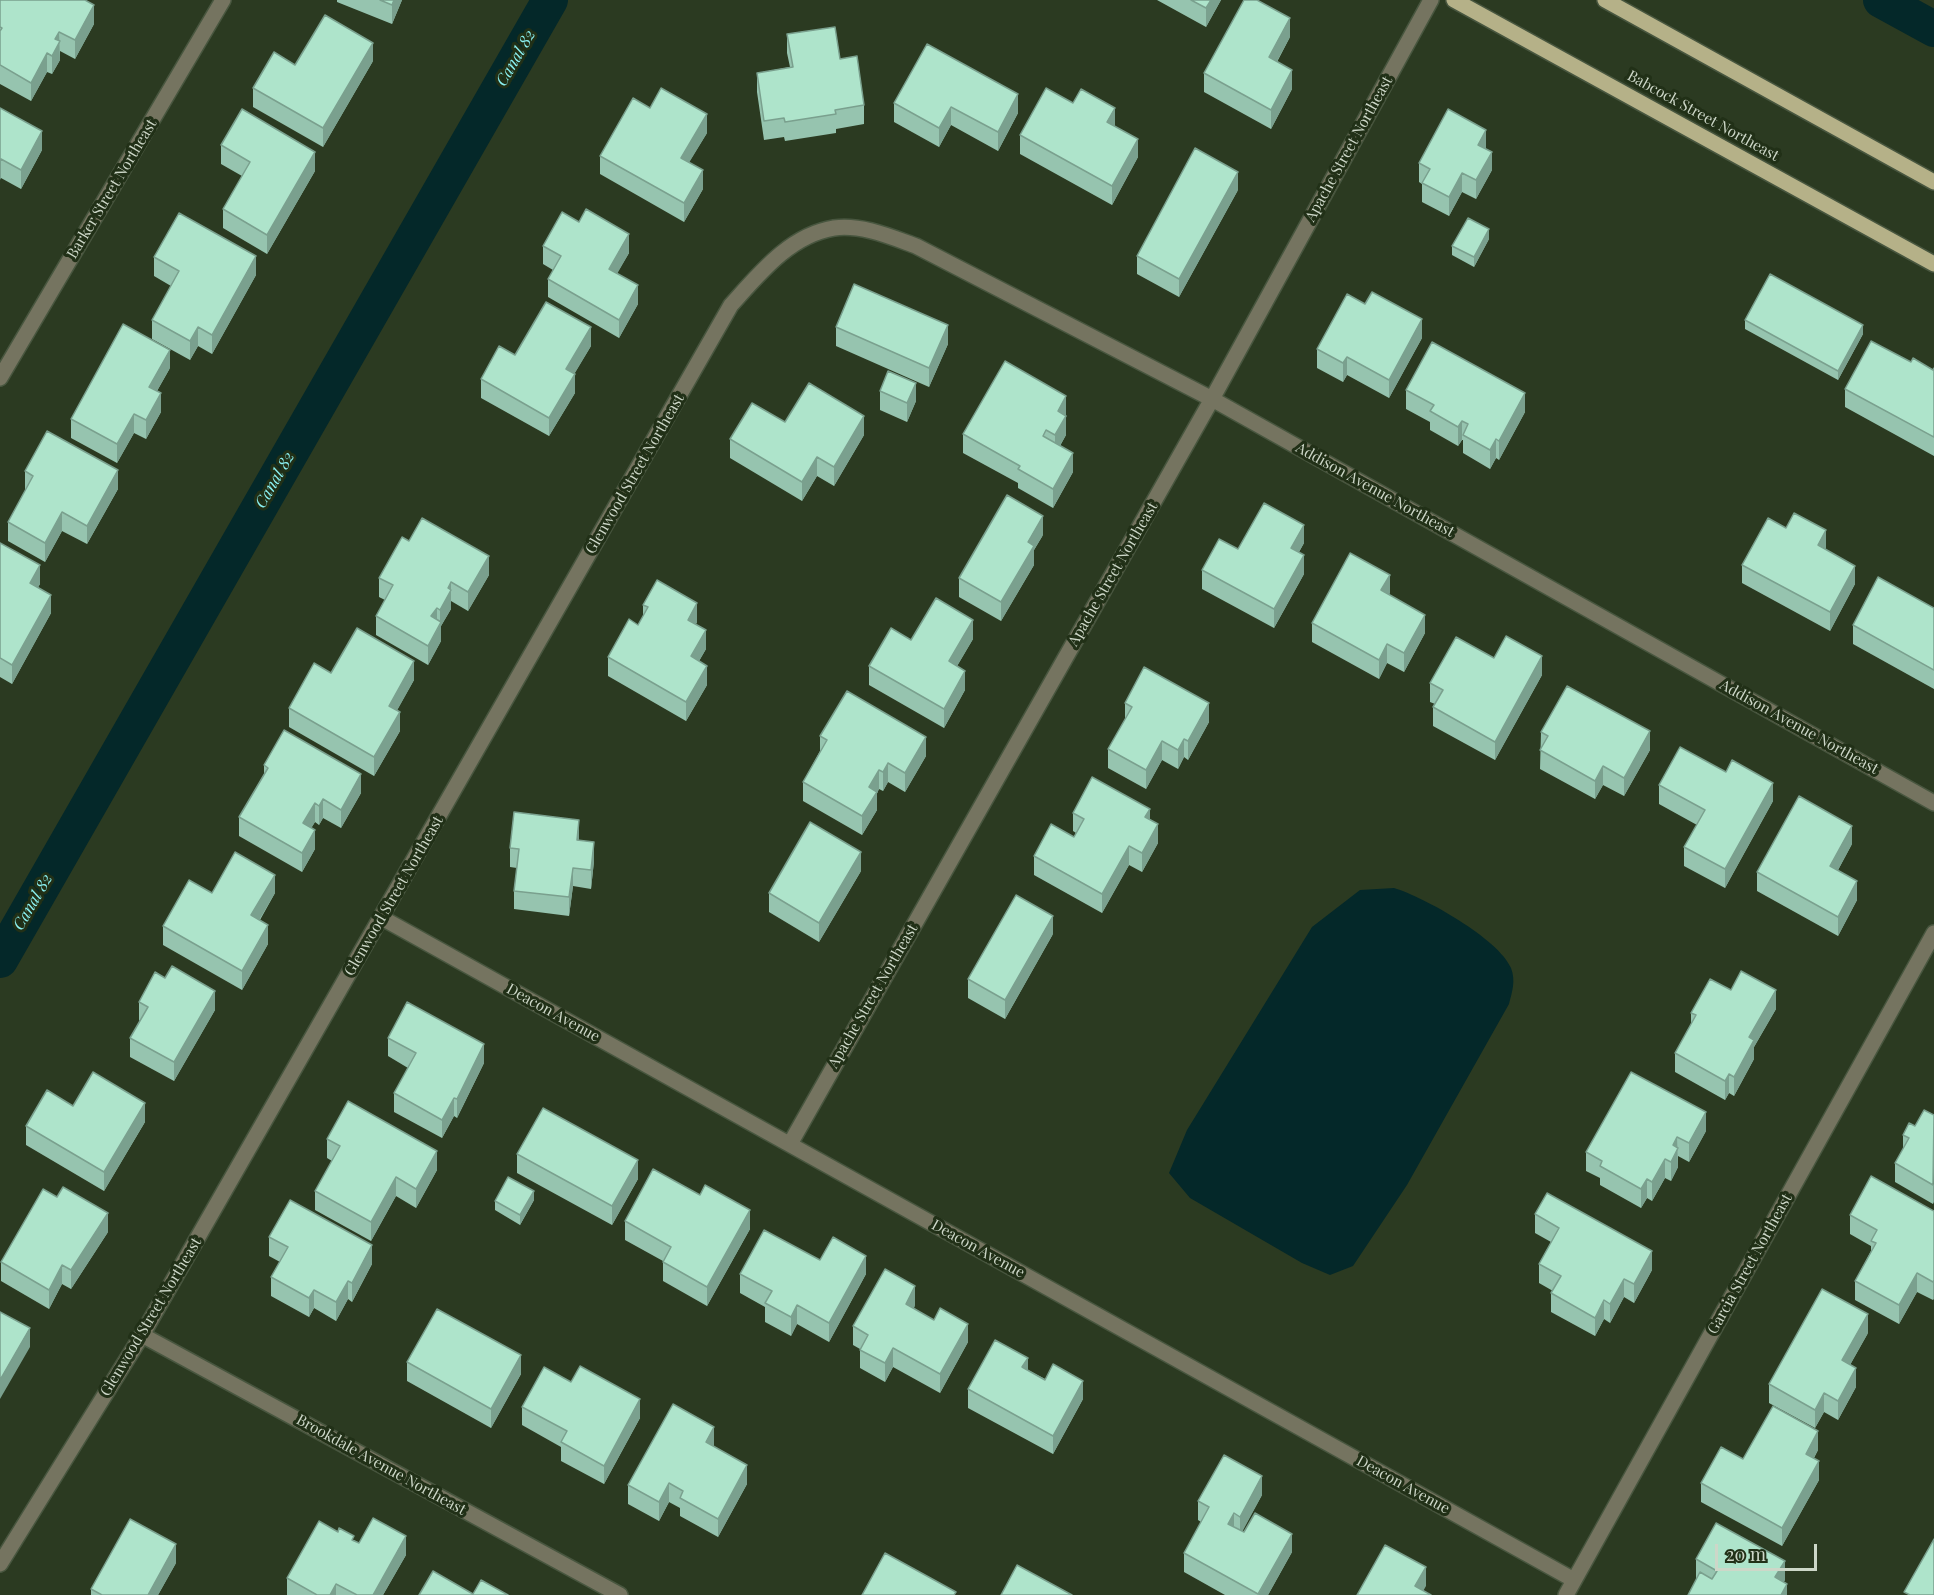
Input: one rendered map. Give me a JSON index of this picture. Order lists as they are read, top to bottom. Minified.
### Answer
{"streets":{"main road":["Babcock Street Northeast"],"street":["Apache Street Northeast","Barker Street Northeast","Glenwood Street Northeast","Addison Avenue Northeast","Deacon Avenue","Garcia Street Northeast","Brookdale Avenue Northeast"]},"crossings":[["Apache Street Northeast","Addison Avenue Northeast"],["Apache Street Northeast","Deacon Avenue"],["Glenwood Street Northeast","Addison Avenue Northeast"],["Glenwood Street Northeast","Deacon Avenue"],["Glenwood Street Northeast","Brookdale Avenue Northeast"],["Deacon Avenue","Garcia Street Northeast"]],"water":["Canal 82"],"scale_bar":"20 m"}
